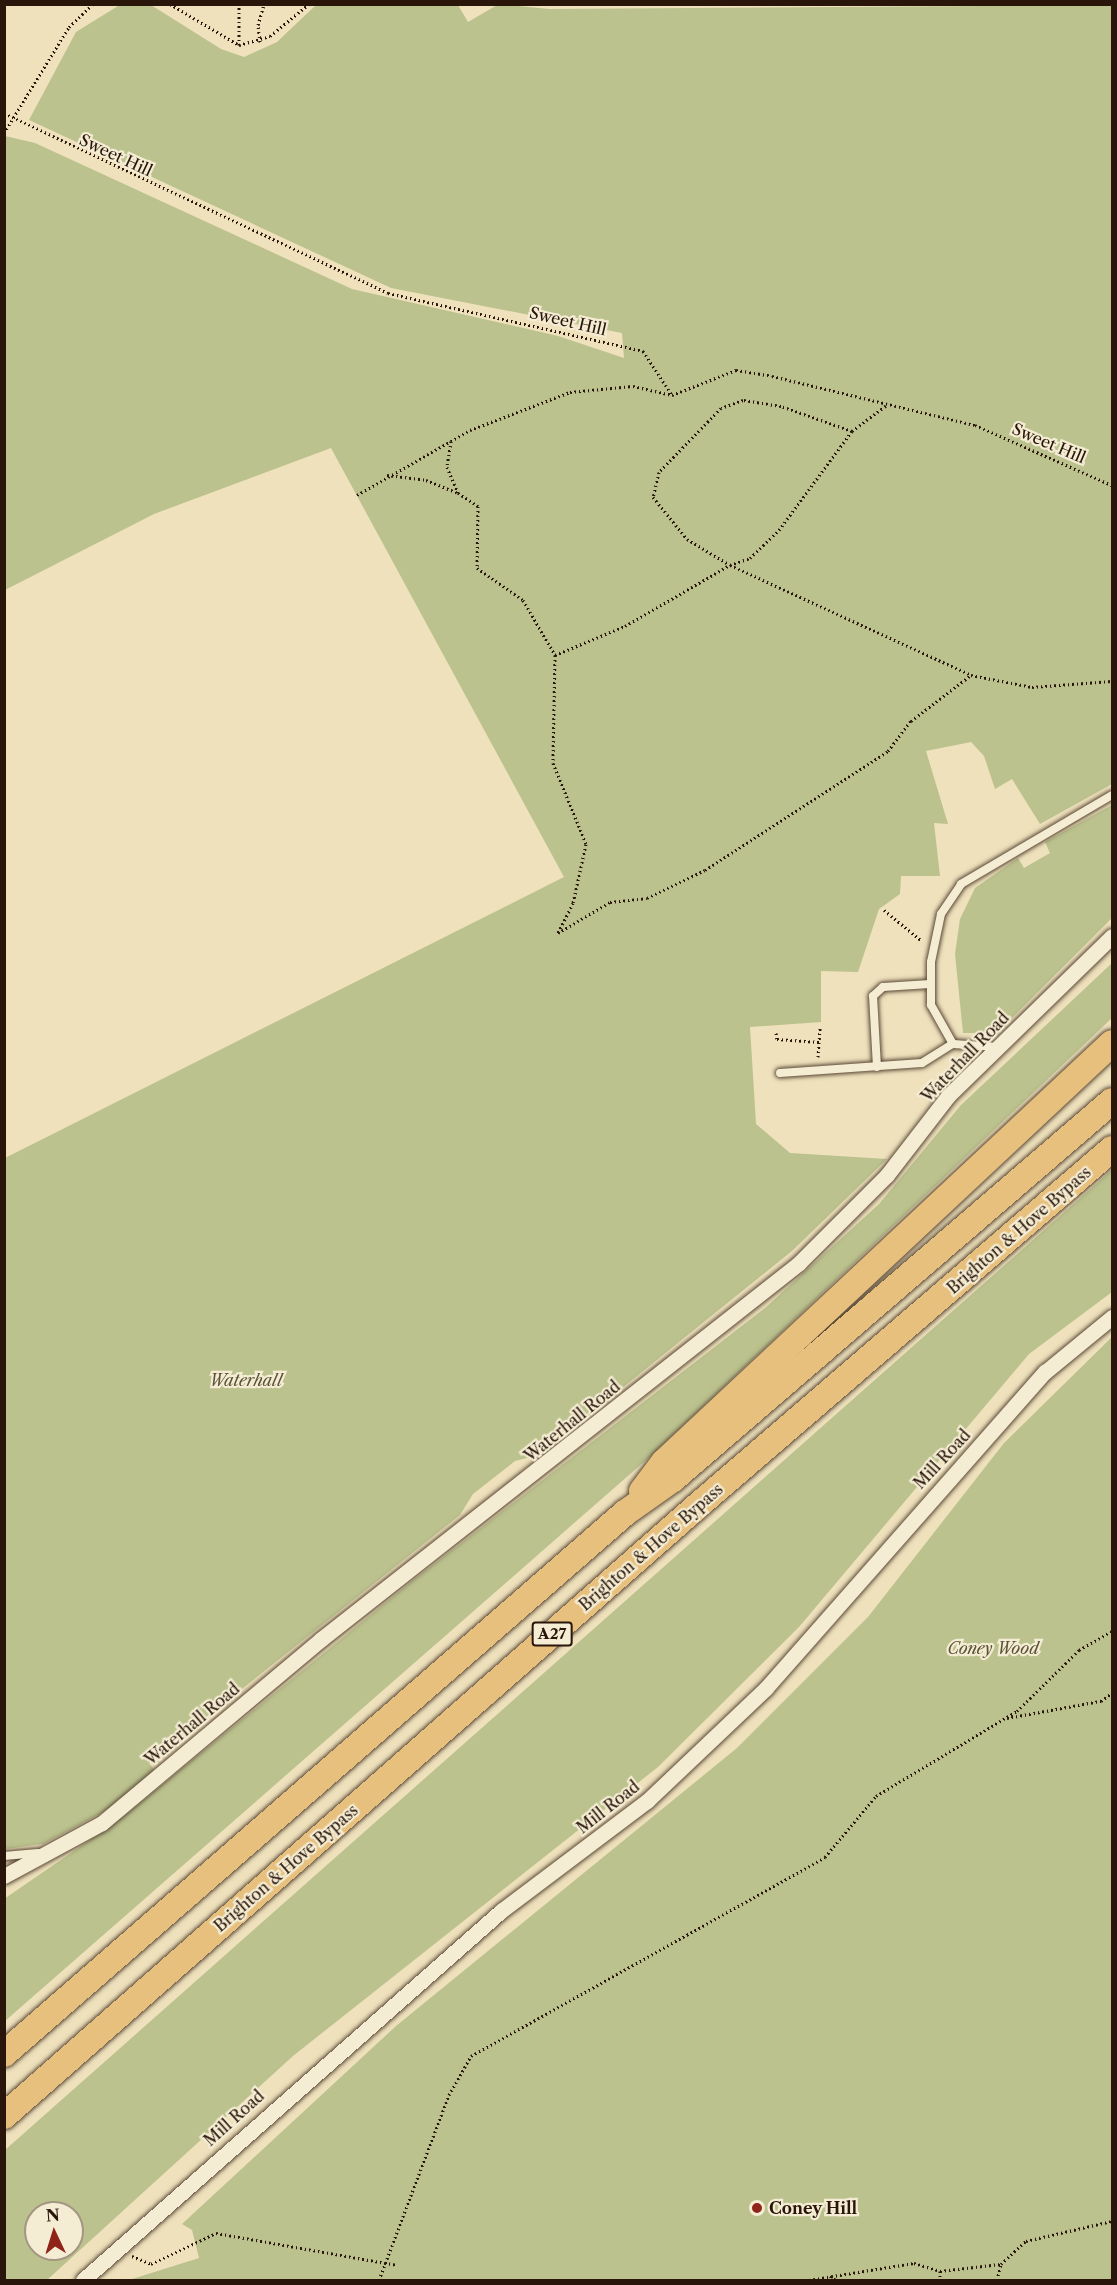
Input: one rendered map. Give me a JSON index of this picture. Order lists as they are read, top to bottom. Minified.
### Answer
{"streets":{"highway":["Brighton & Hove Bypass","A27"],"street":["Waterhall Road","Mill Road"],"path":["Sweet Hill"]},"parks":["Waterhall","Coney Wood"],"places":["Coney Hill"],"north":"top"}
